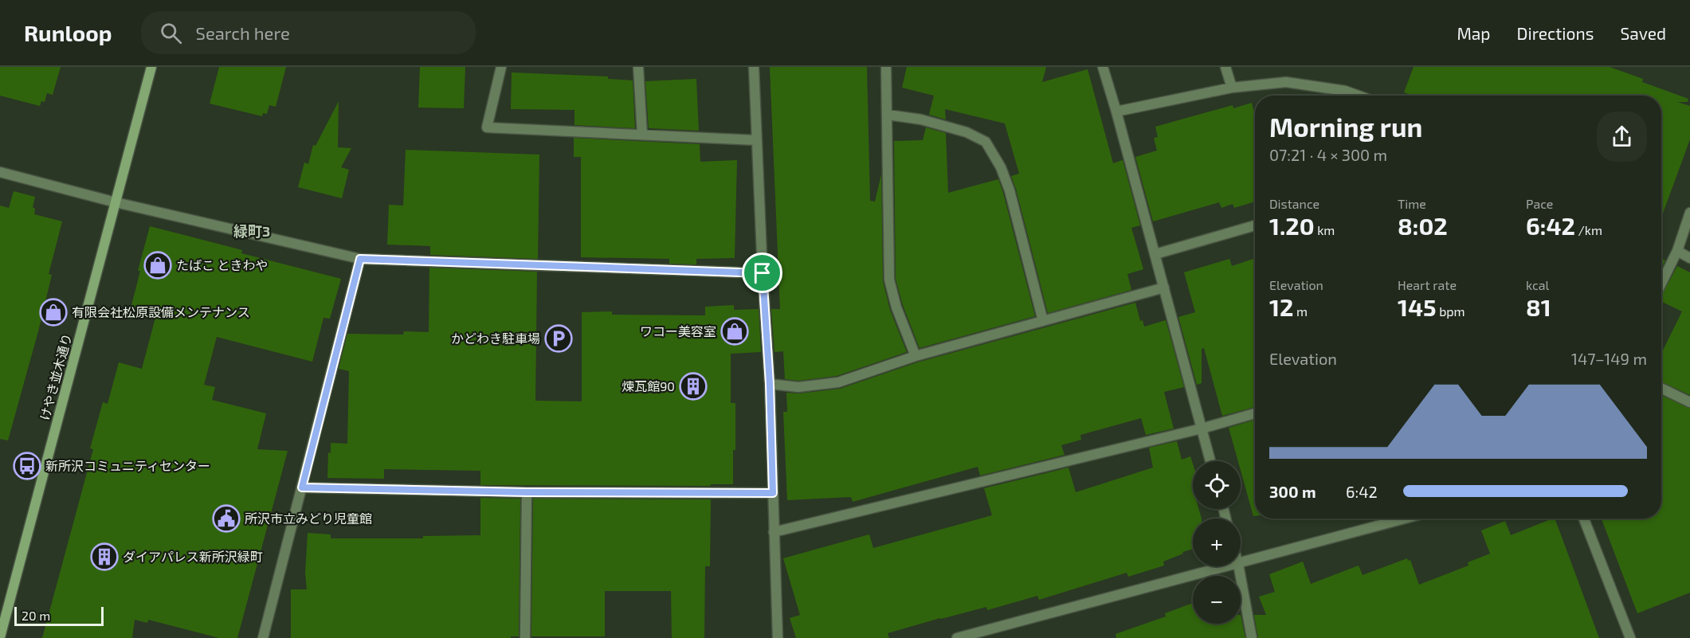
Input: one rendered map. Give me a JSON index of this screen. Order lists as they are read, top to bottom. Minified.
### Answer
{"streets":{"street":["けやき並木通り"]},"districts":["緑町3"],"places":{"shop":["たばこ ときわや","有限会社松原設備メンテナンス","ワコー美容室"],"parking":["かどわき駐車場"],"building":["煉瓦館90","ダイアパレス新所沢緑町"],"bus stop":["新所沢コミュニティセンター"],"public building":["所沢市立みどり児童館"]},"scale_bar":"20 m","page":{"header":"Runloop","search":"Search here","nav":["Map","Directions","Saved"],"heading":["Morning run","07:21 · 4 × 300 m"],"stats":[["Distance","1.20 km"],["Time","8:02"],["Pace","6:42 /km"],["Elevation","12 m"],["Heart rate","145 bpm"],["kcal","81"]],"chart":["Elevation","147–149 m"],"map_buttons":["+","−"],"list":[{"name":"300 m","note":"6:42"}],"scale":"20 m"}}
